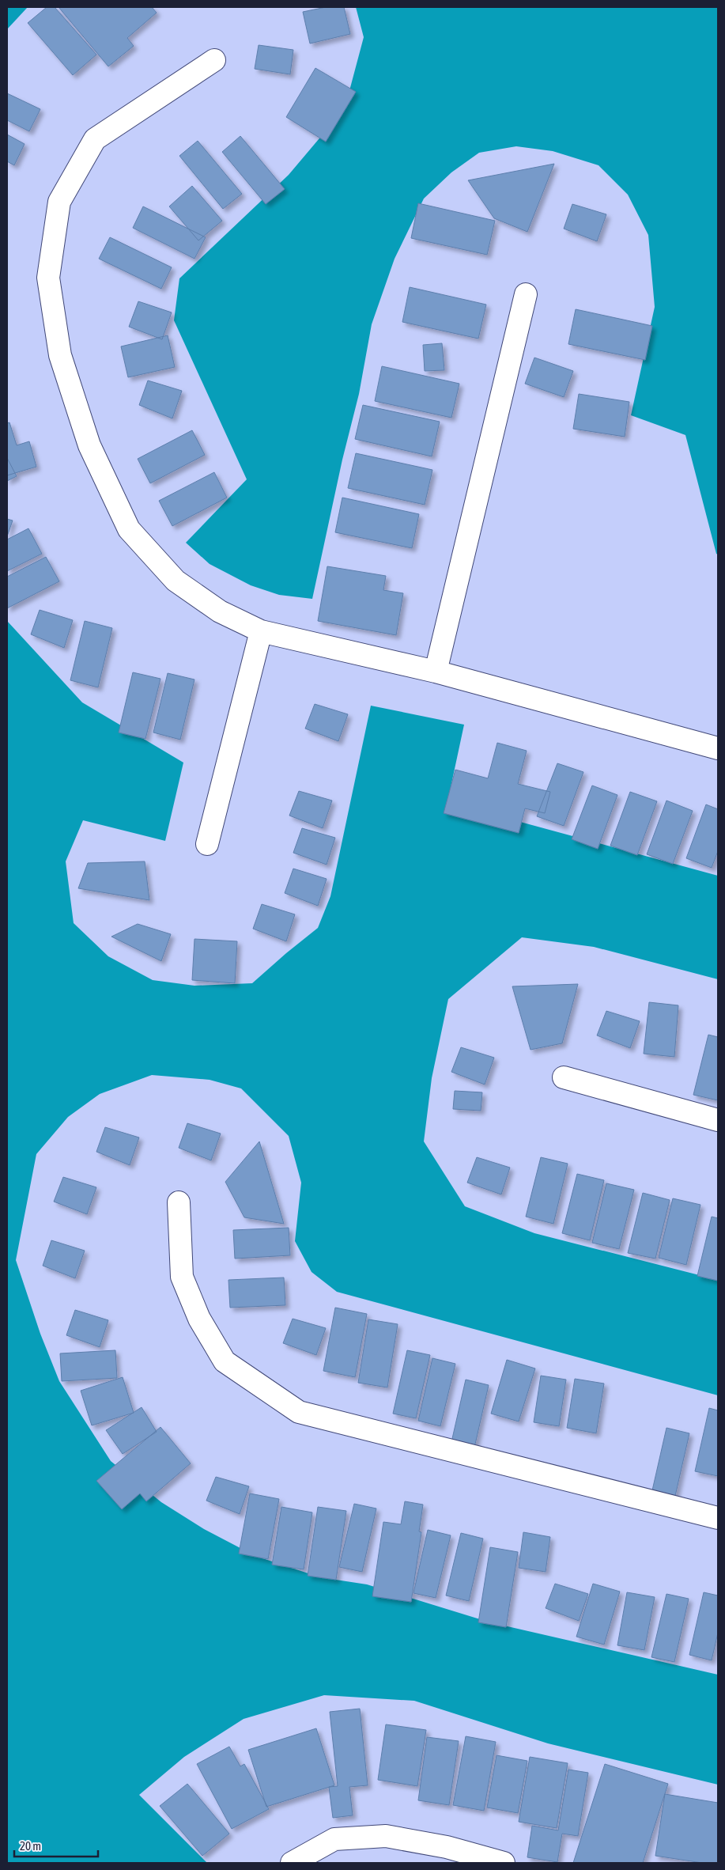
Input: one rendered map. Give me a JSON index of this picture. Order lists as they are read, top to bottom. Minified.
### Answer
{"scale_bar":"20 m"}
